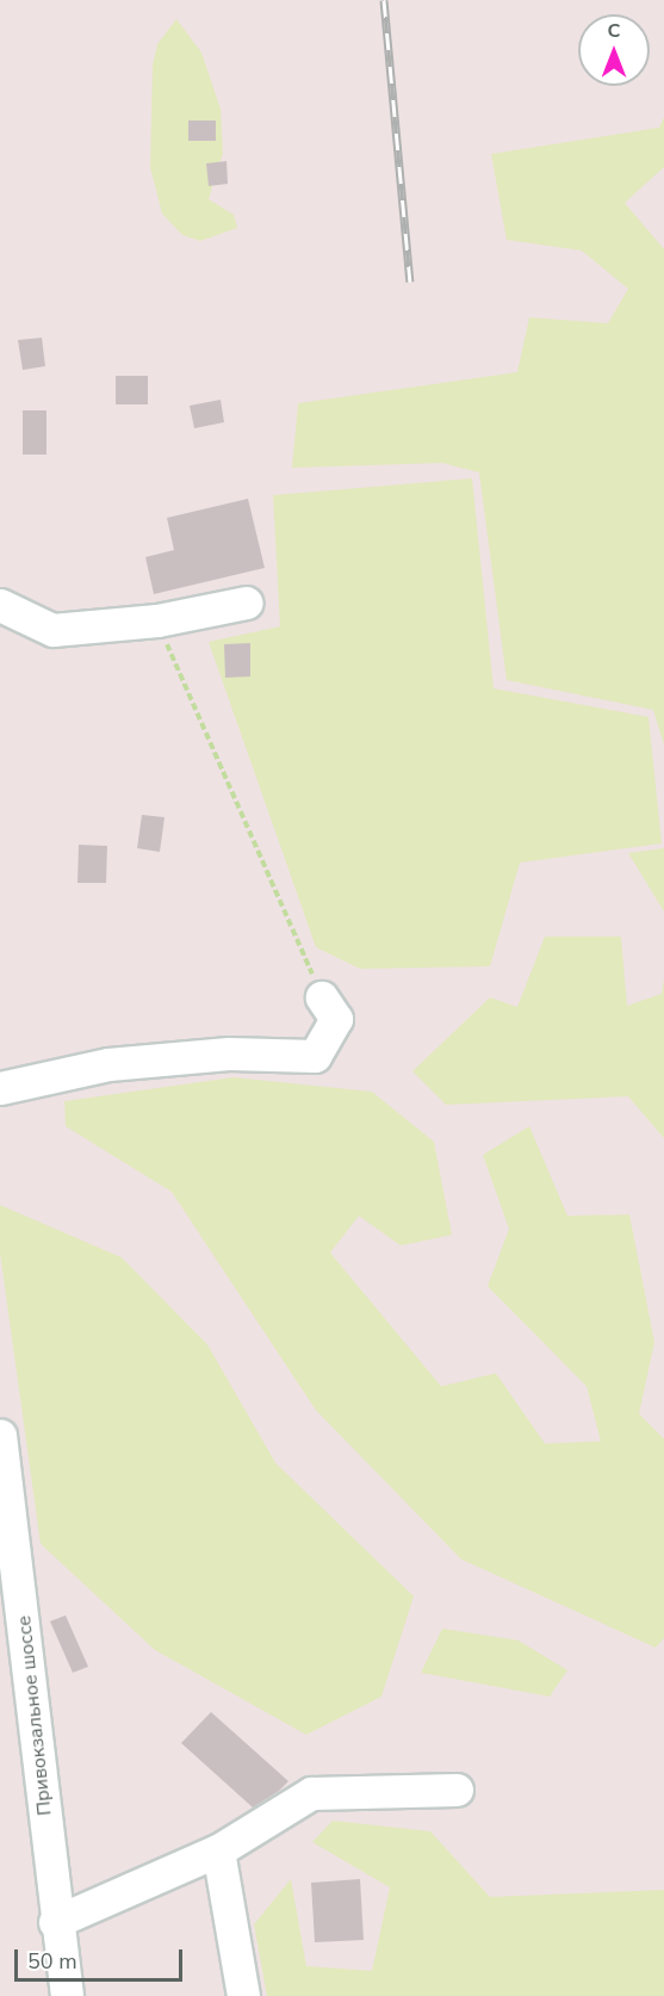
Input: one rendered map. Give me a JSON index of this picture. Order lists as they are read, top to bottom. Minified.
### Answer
{"streets":{"street":["Привокзальное шоссе"]},"scale_bar":"50 m","north":"top"}
